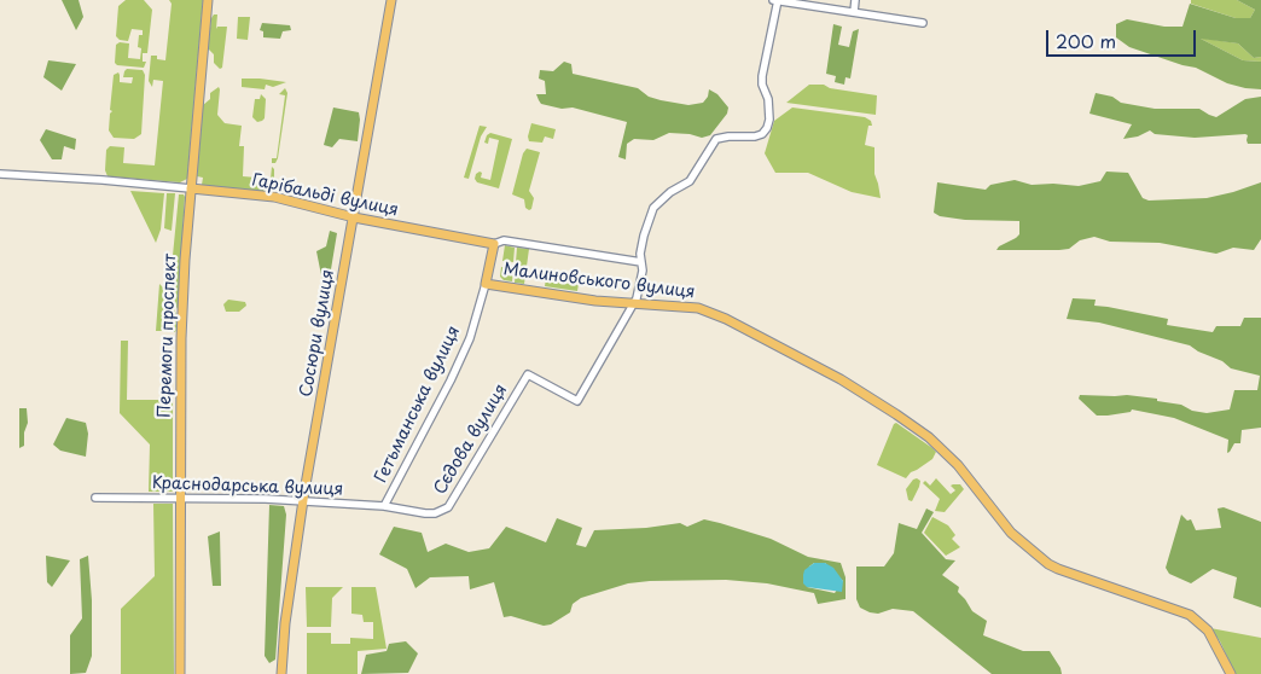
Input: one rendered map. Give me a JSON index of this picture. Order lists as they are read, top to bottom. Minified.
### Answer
{"streets":{"main road":["Гарібальді вулиця","Малиновського вулиця","Сосюри вулиця","Перемоги проспект","Гетьманська вулиця"],"street":["Сєдова вулиця","Краснодарська вулиця"]},"crossings":[["Гарібальді вулиця","Сосюри вулиця"],["Гарібальді вулиця","Перемоги проспект"],["Гарібальді вулиця","Гетьманська вулиця"],["Малиновського вулиця","Гетьманська вулиця"],["Малиновського вулиця","Сєдова вулиця"],["Сосюри вулиця","Краснодарська вулиця"],["Перемоги проспект","Краснодарська вулиця"],["Гетьманська вулиця","Краснодарська вулиця"],["Сєдова вулиця","Краснодарська вулиця"]],"scale_bar":"200 m"}
